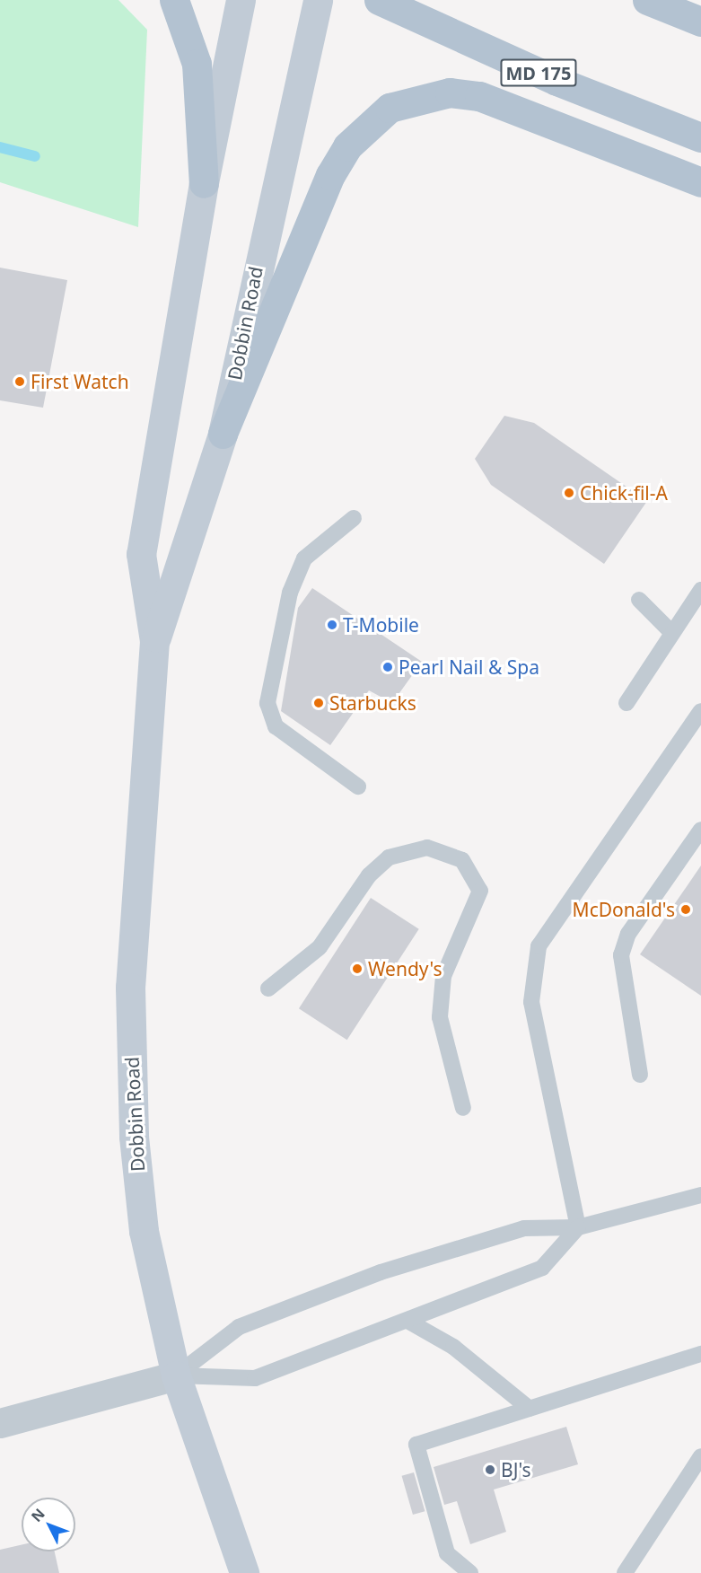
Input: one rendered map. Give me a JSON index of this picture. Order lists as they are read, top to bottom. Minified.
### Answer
{"streets":{"main road":["MD 175"],"street":["Dobbin Road"]},"places":["First Watch","Chick-fil-A","T-Mobile","Pearl Nail & Spa","Starbucks","McDonald's","Wendy's","BJ's"],"north":"top left"}
